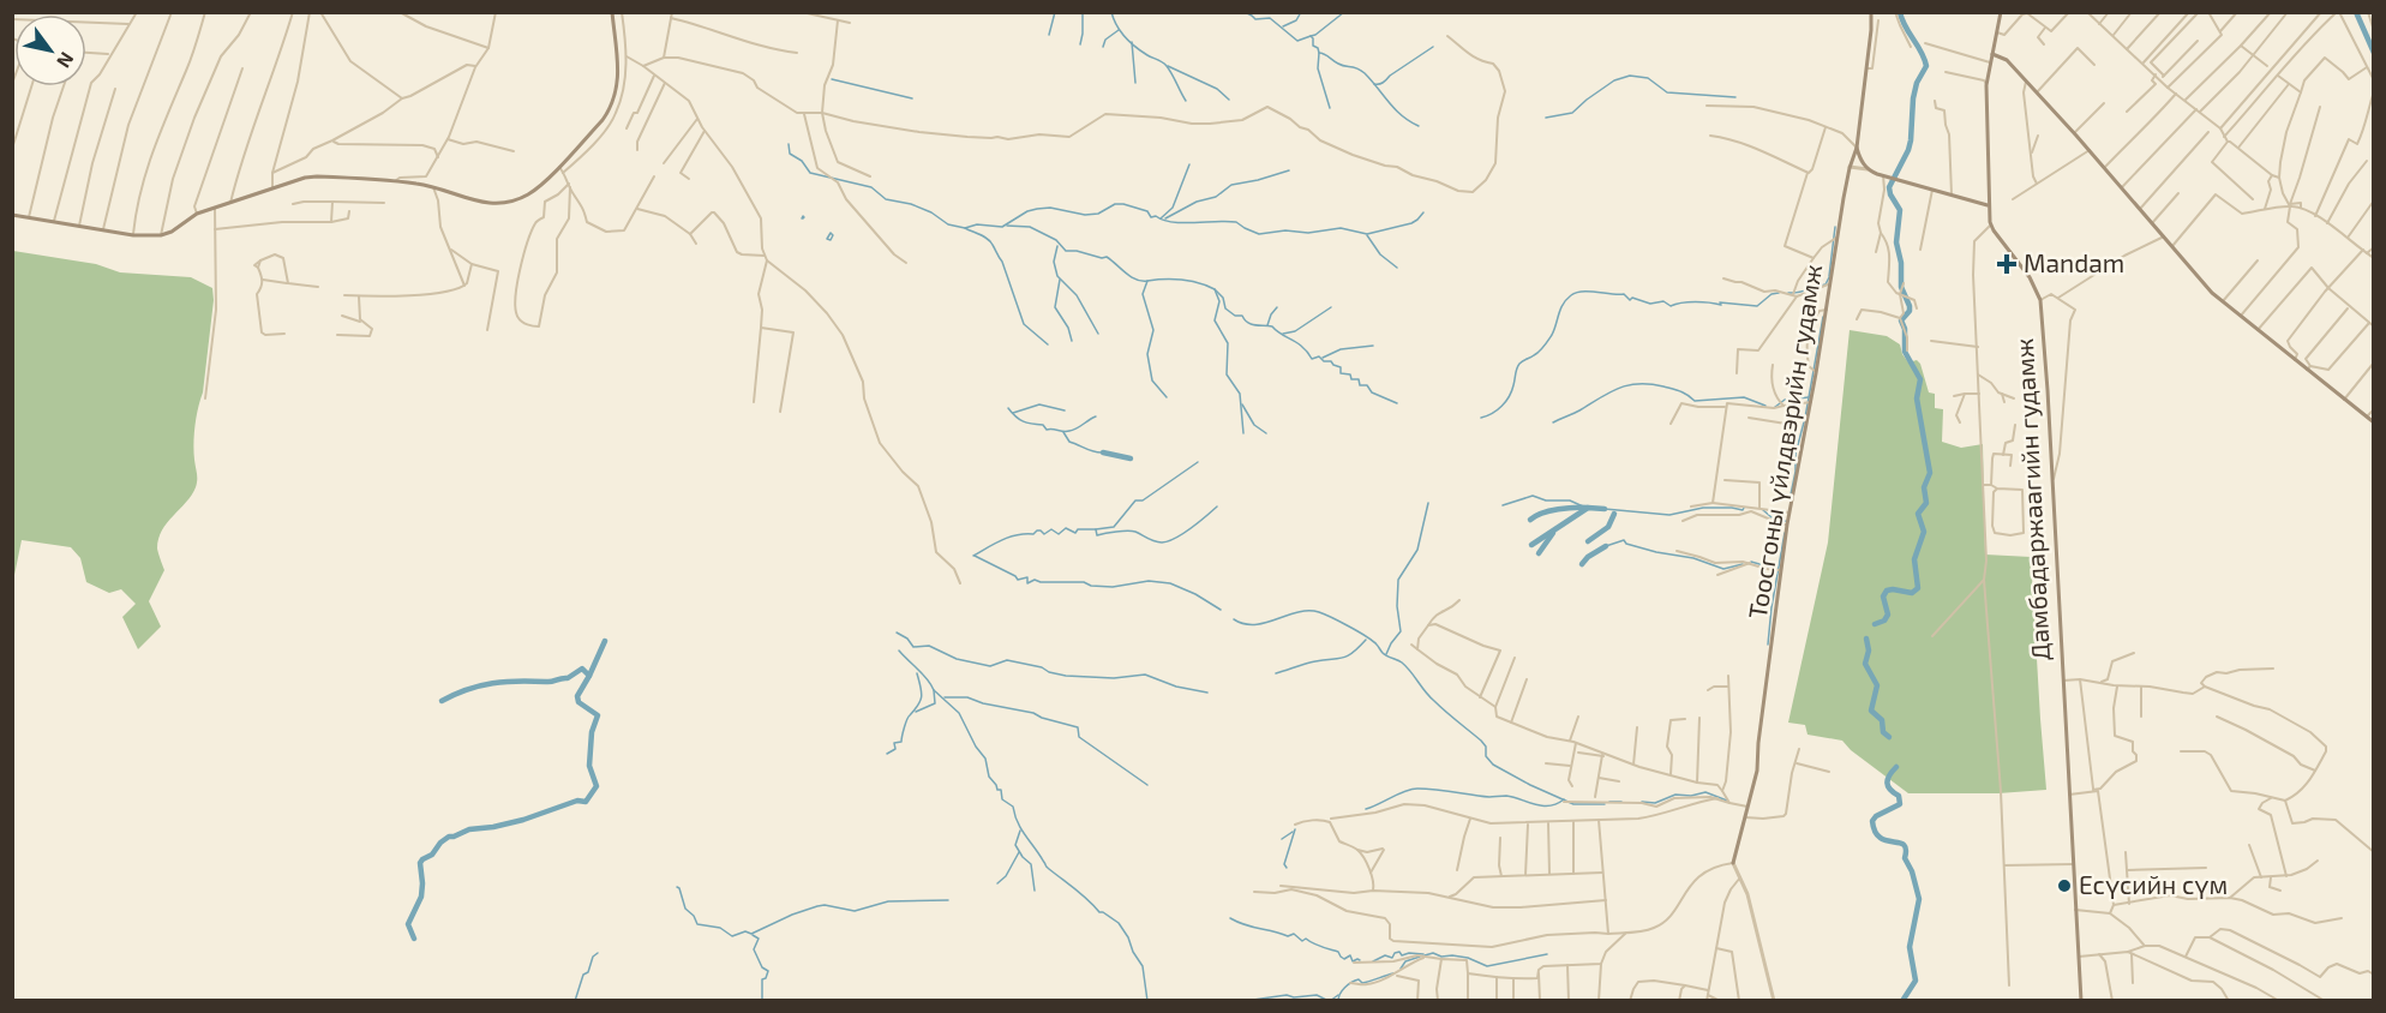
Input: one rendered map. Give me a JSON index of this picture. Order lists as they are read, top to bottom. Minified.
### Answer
{"streets":{"main road":["Тоосгоны үйлдвэрийн гудамж","Дамбадаржаагийн гудамж"]},"places":{"health":["Mandam"],"other":["Есүсийн сүм"]},"north":"bottom right"}
